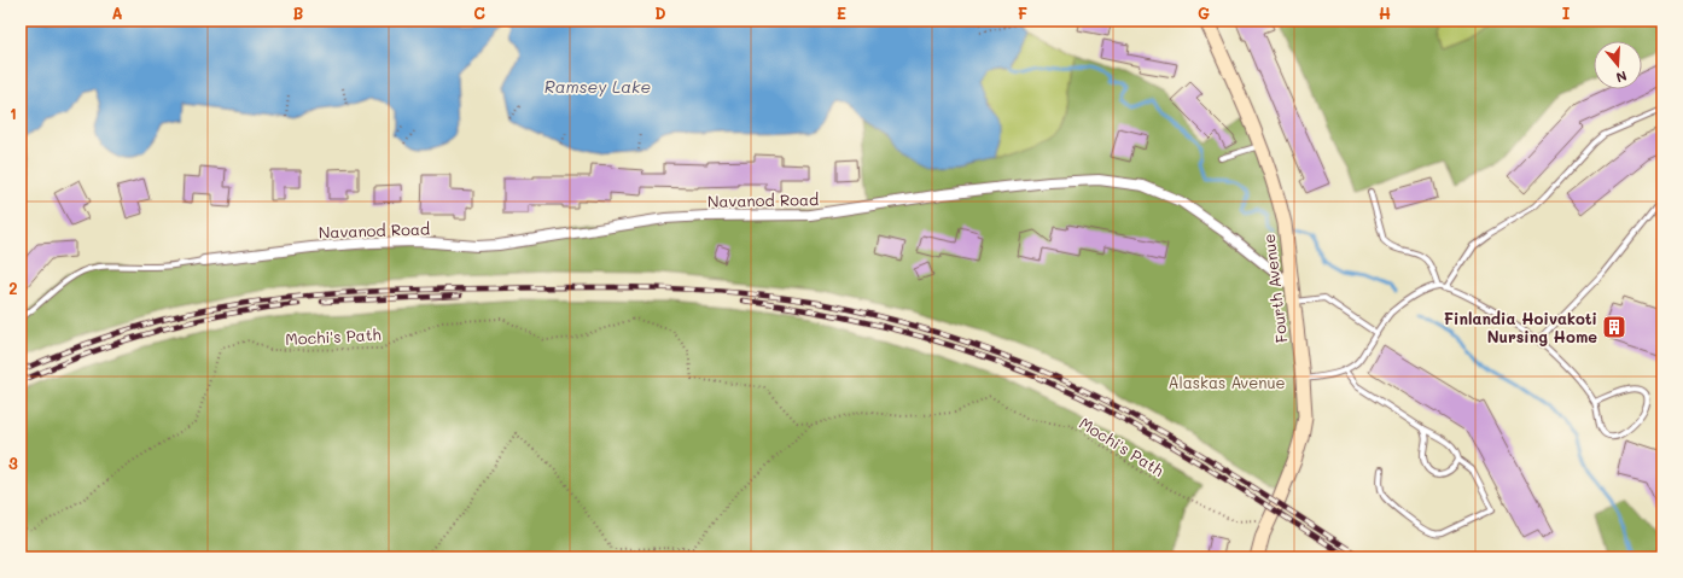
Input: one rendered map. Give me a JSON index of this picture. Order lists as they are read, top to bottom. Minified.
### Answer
{"streets":{"street":["Navanod Road","Fourth Avenue"],"path":["Mochi's Path"]},"crossings":[["Navanod Road","Fourth Avenue"],["Fourth Avenue","Mochi's Path"]],"water":["Ramsey Lake"],"parks":["Alaskas Avenue"],"places":{"building":["Finlandia Hoivakoti Nursing Home"]},"north":"bottom","grid":{"columns":["A","B","C","D","E","F","G","H","I"],"rows":["1","2","3"]}}
